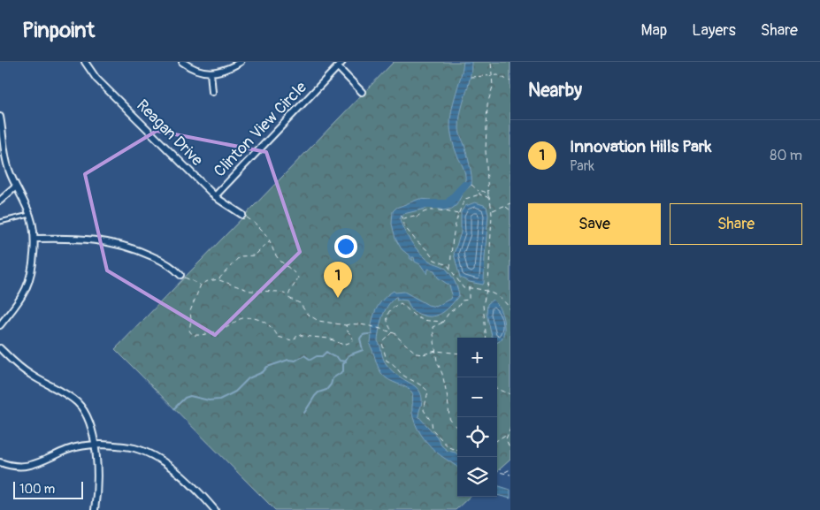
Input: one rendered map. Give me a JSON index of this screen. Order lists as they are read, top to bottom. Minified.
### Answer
{"streets":{"street":["Clinton View Circle","Reagan Drive"]},"crossings":[["Clinton View Circle","Reagan Drive"]],"scale_bar":"100 m","page":{"header":"Pinpoint","nav":["Map","Layers","Share"],"heading":"Nearby","list":[{"mark":"1","name":"Innovation Hills Park","note":"Park","value":"80 m"}],"buttons":["Save","Share"],"pins":"1","map_buttons":["+","−"],"scale":"100 m"}}
